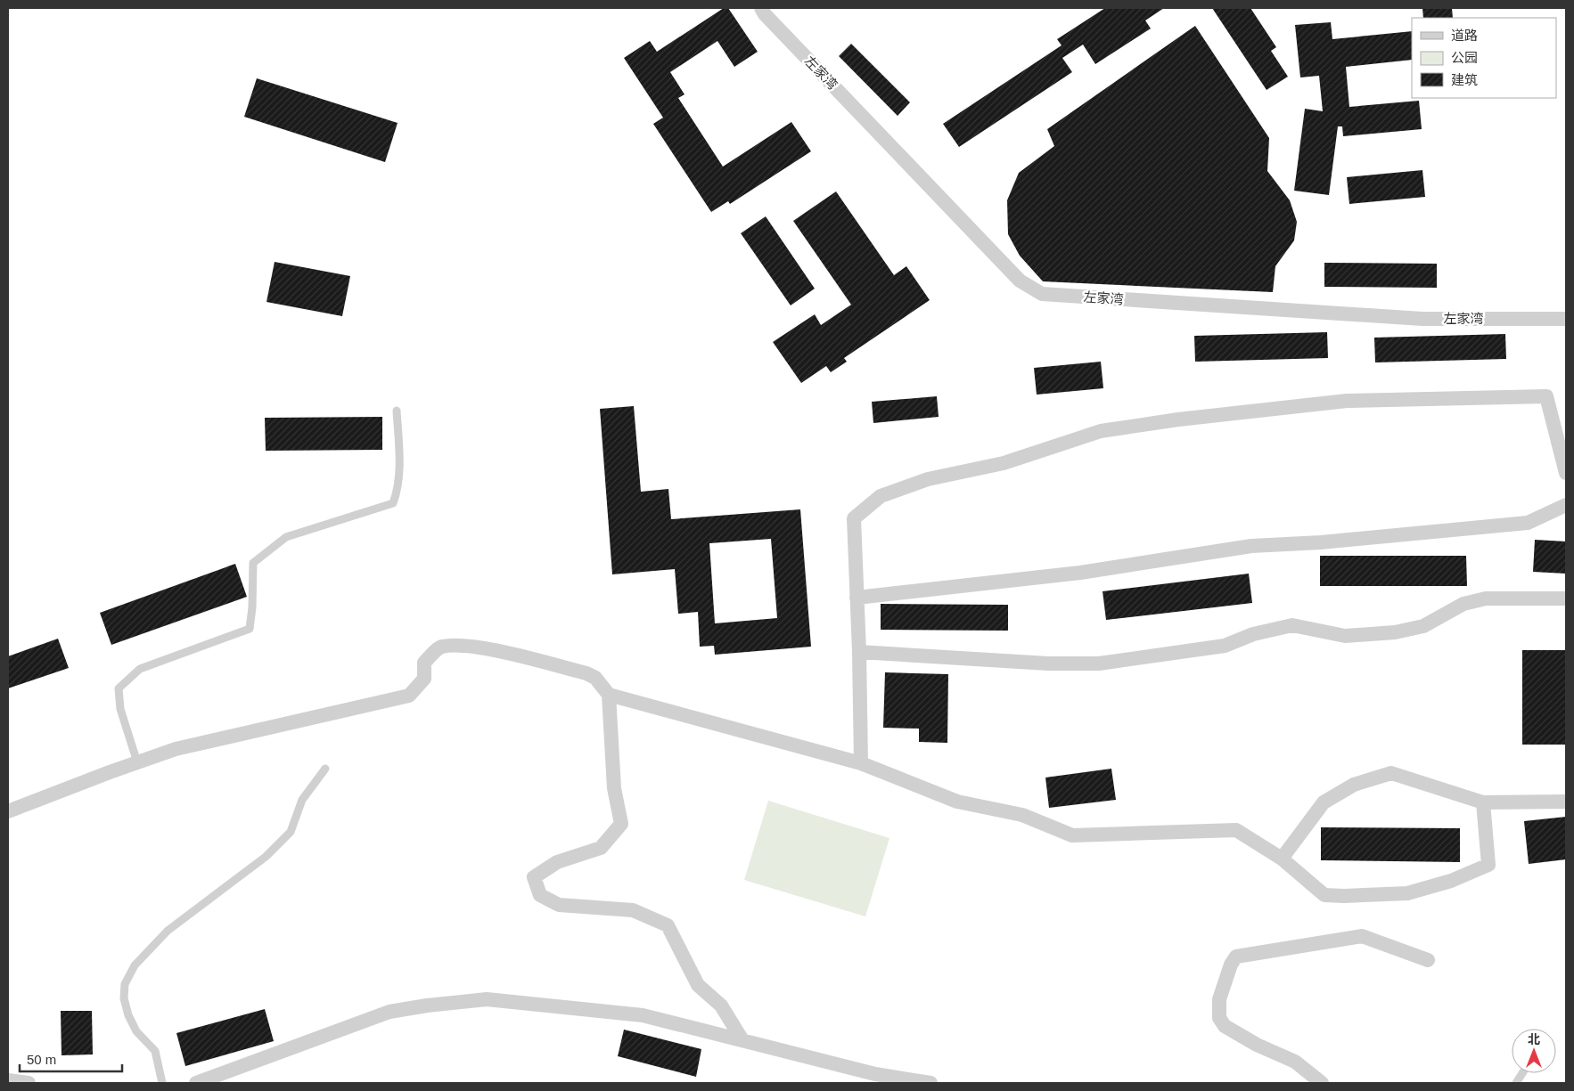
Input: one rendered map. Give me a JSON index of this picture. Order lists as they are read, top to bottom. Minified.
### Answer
{"streets":{"street":["左家湾"]},"legend":["道路","公园","建筑"],"scale_bar":"50 m","north":"top"}
